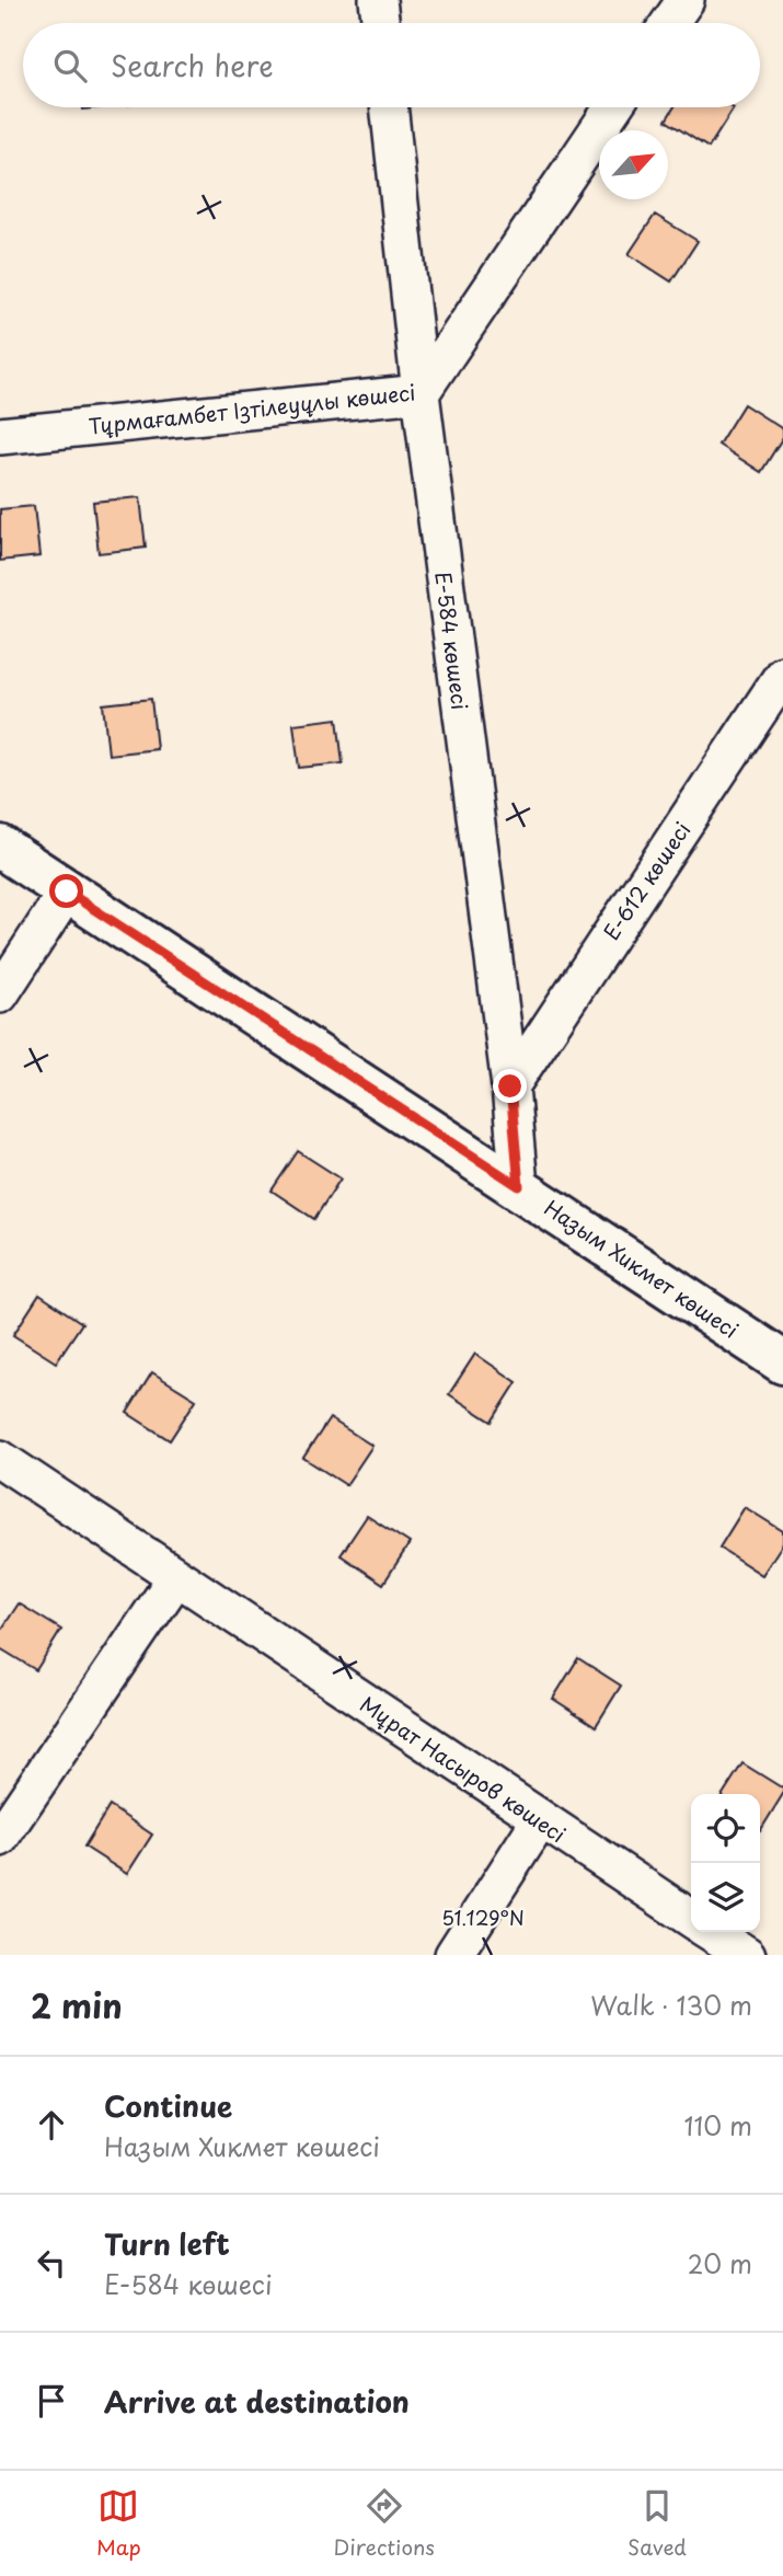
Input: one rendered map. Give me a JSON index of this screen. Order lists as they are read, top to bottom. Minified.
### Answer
{"streets":{"street":["Тұрмағамбет Ізтілеуұлы көшесі","Е-584 көшесі","Е-612 көшесі","Назым Хикмет көшесі","Мұрат Насыров көшесі"]},"crossings":[["Тұрмағамбет Ізтілеуұлы көшесі","Е-584 көшесі"],["Е-584 көшесі","Е-612 көшесі"],["Е-584 көшесі","Назым Хикмет көшесі"]],"north":"top right","page":{"search":"Search here","heading":["2 min","Walk · 130 m"],"list":[["Continue","Назым Хикмет көшесі","110 m"],["Turn left","Е-584 көшесі","20 m"],"Arrive at destination"],"nav":["Map","Directions","Saved"]},"coordinates":["51.129°N"]}
